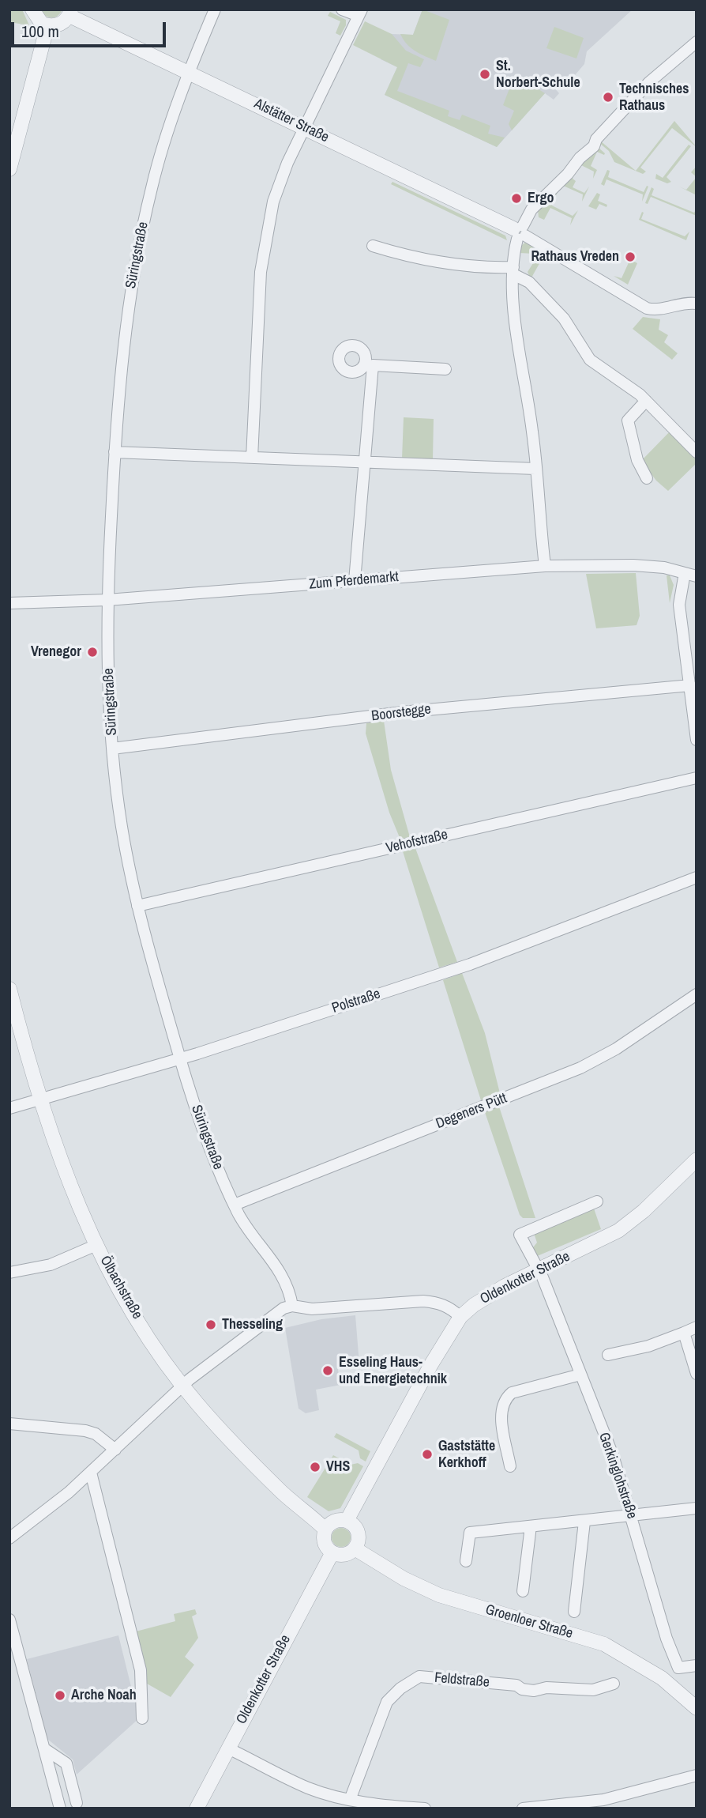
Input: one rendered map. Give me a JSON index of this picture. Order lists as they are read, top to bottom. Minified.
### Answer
{"streets":{"street":["Alstätter Straße","Süringstraße","Zum Pferdemarkt","Boorstegge","Vehofstraße","Polstraße","Degeners Pütt","Oldenkotter Straße","Ölbachstraße","Gerkinglohstraße","Groenloer Straße","Feldstraße"]},"crossings":[["Alstätter Straße","Süringstraße"],["Süringstraße","Zum Pferdemarkt"],["Süringstraße","Boorstegge"],["Süringstraße","Vehofstraße"],["Süringstraße","Polstraße"],["Süringstraße","Degeners Pütt"],["Polstraße","Ölbachstraße"],["Oldenkotter Straße","Ölbachstraße"],["Oldenkotter Straße","Gerkinglohstraße"],["Oldenkotter Straße","Groenloer Straße"],["Ölbachstraße","Groenloer Straße"]],"places":["St. Norbert-Schule","Technisches Rathaus","Ergo","Rathaus Vreden","Vrenegor","Thesseling","Esseling Haus- und Energietechnik","Gaststätte Kerkhoff","VHS","Arche Noah"],"scale_bar":"100 m"}
